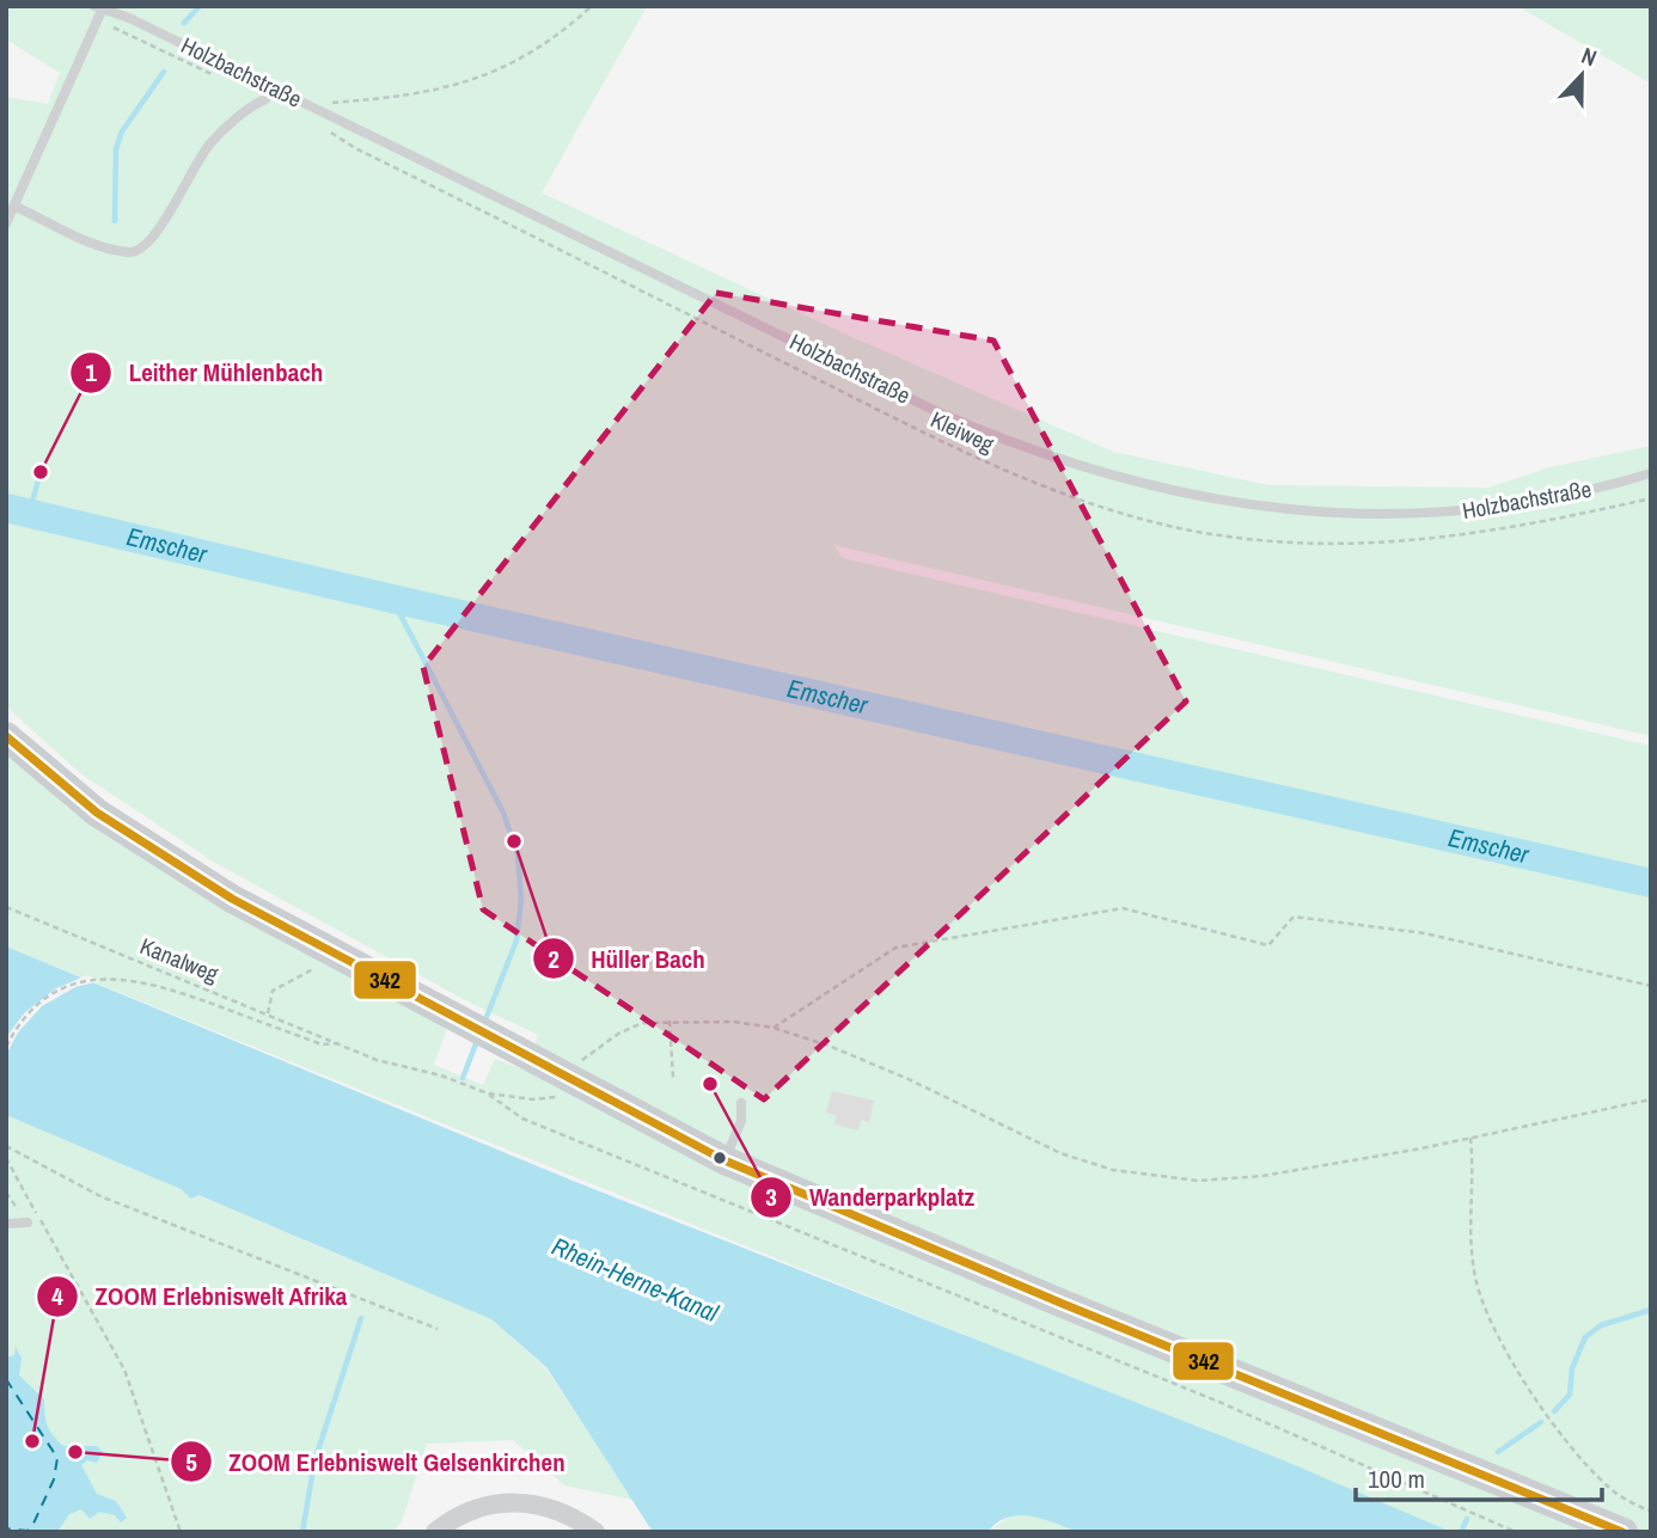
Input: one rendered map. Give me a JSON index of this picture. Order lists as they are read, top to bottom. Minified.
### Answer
{"streets":{"lane":["Holzbachstraße"],"path":["Kleiweg","Kanalweg"]},"water":["Emscher","Rhein-Herne-Kanal"],"places":["Leither Mühlenbach","Hüller Bach","Wanderparkplatz","ZOOM Erlebniswelt Afrika","ZOOM Erlebniswelt Gelsenkirchen"],"lines":["transit line 342"],"scale_bar":"100 m","north":"top"}
